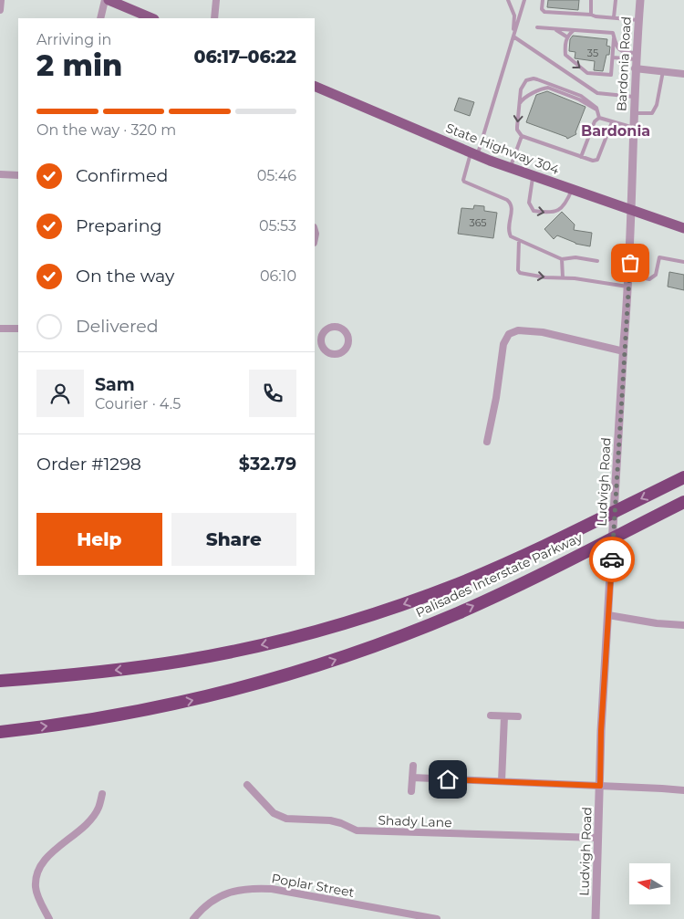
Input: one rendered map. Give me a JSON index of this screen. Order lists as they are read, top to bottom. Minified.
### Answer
{"streets":{"highway":["Palisades Interstate Parkway"],"main road":["State Highway 304"],"street":["Bardonia Road","Ludvigh Road","Shady Lane","Poplar Street"]},"crossings":[["Bardonia Road","State Highway 304"],["Bardonia Road","Ludvigh Road"],["State Highway 304","Ludvigh Road"],["Ludvigh Road","Shady Lane"]],"districts":["Bardonia"],"house_numbers":["35","365"],"north":"left","page":{"heading":["2 min","Arriving in","06:17–06:22"],"panel":["Sam","Courier · 4.5","Order #1298","$32.79"],"bar":"On the way · 320 m","list":[["Confirmed","05:46"],["Preparing","05:53"],["On the way","06:10"],"Delivered"],"buttons":["Help","Share"]}}
